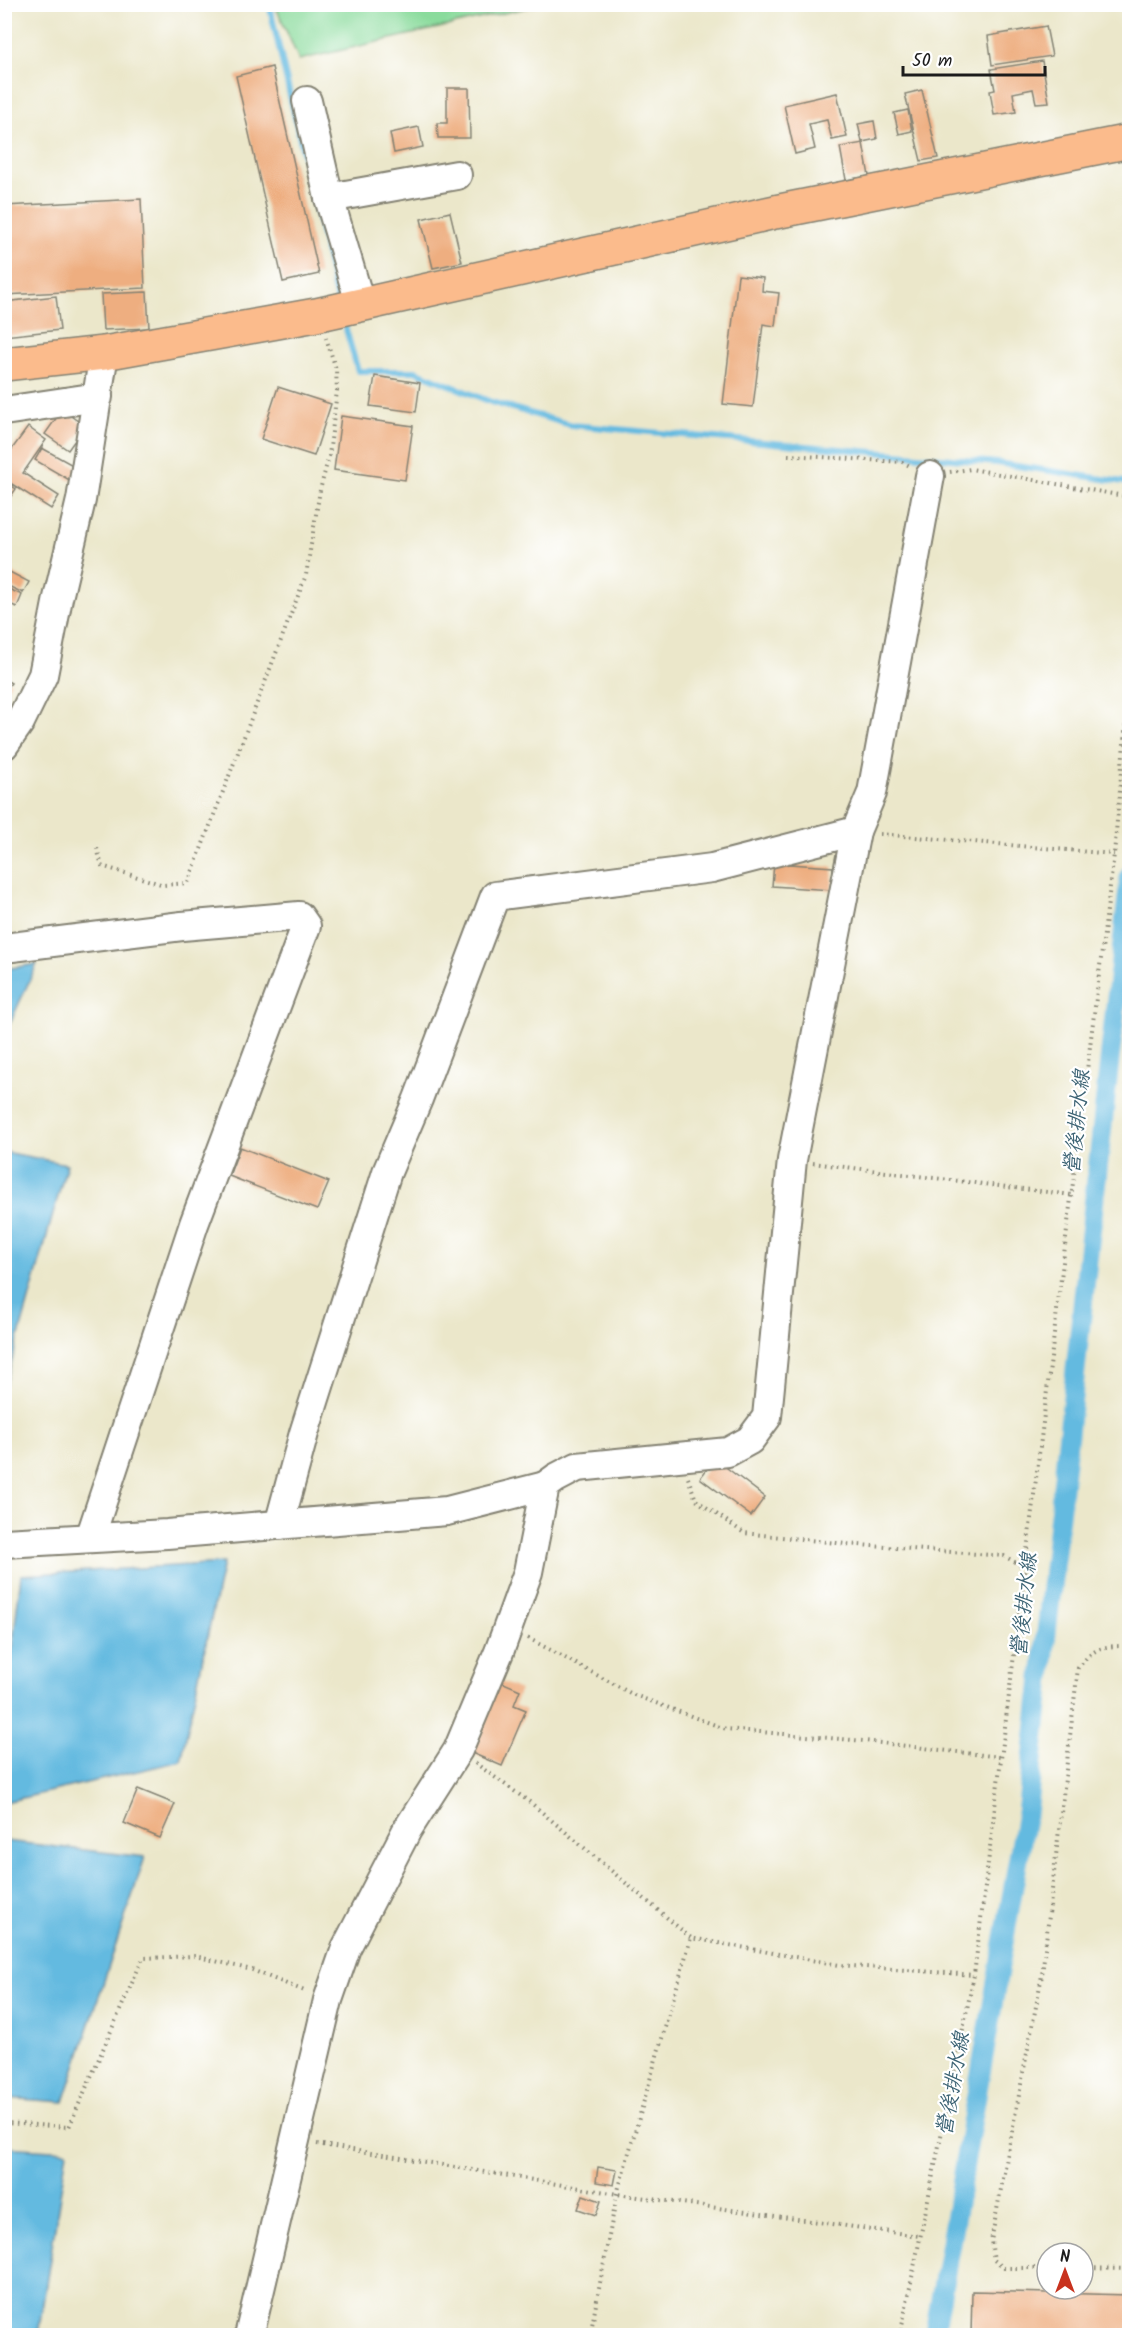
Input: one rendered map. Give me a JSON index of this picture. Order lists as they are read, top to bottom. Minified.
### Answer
{"water":["營後排水線"],"scale_bar":"50 m","north":"top"}
